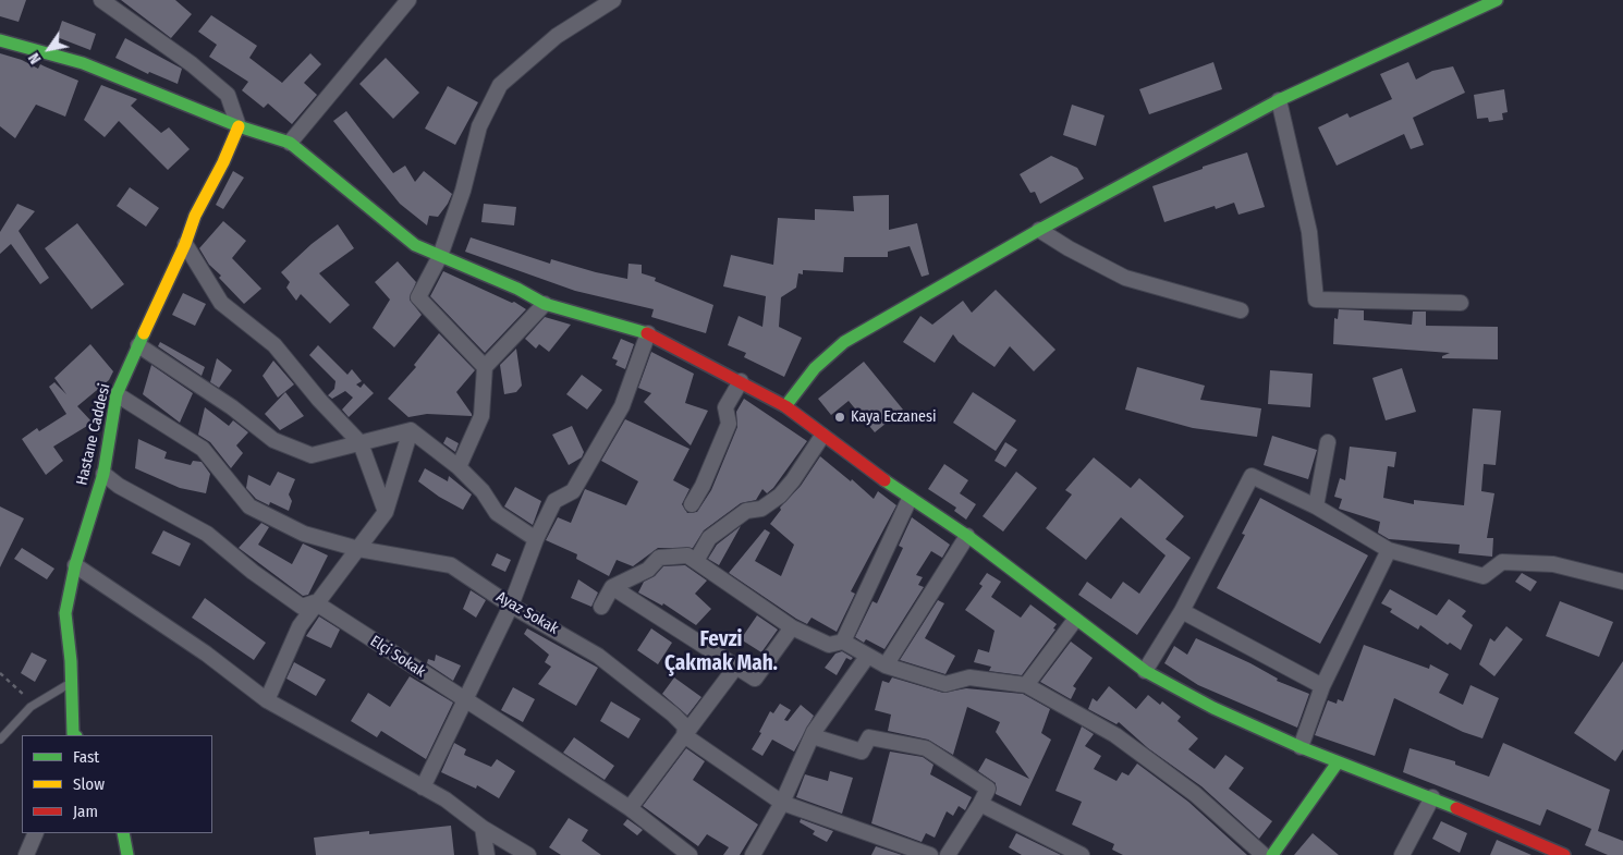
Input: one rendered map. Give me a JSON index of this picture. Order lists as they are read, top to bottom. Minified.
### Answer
{"streets":{"street":["Hastane Caddesi","Ayaz Sokak","Elçi Sokak"]},"crossings":[["Hastane Caddesi","Ayaz Sokak"],["Hastane Caddesi","Elçi Sokak"]],"districts":["Fevzi Çakmak Mah."],"places":["Kaya Eczanesi"],"legend":["Fast","Slow","Jam"],"north":"bottom left"}
